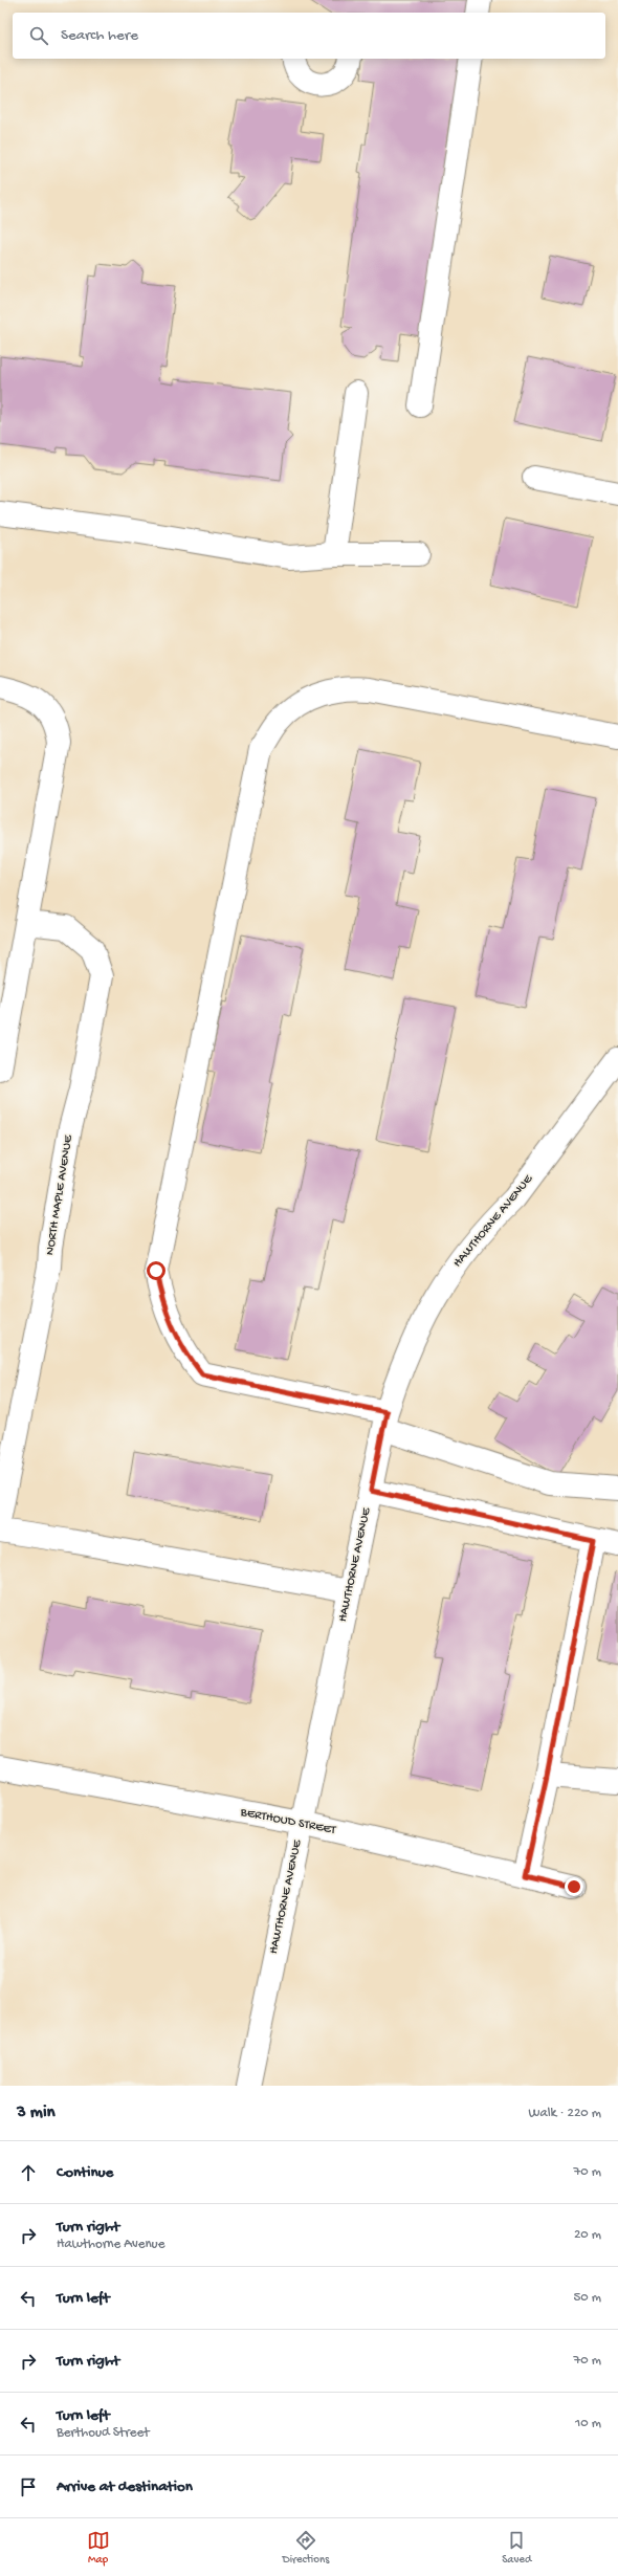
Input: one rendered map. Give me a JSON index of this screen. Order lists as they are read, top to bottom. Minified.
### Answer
{"streets":{"street":["NORTH MAPLE AVENUE","HAWTHORNE AVENUE","BERTHOUD STREET"]},"crossings":[["HAWTHORNE AVENUE","BERTHOUD STREET"]],"page":{"search":"Search here","heading":["3 min","Walk · 220 m"],"list":[["Continue","70 m"],["Turn right","Hawthorne Avenue","20 m"],["Turn left","50 m"],["Turn right","70 m"],["Turn left","Berthoud Street","10 m"],"Arrive at destination"],"nav":["Map","Directions","Saved"]}}
